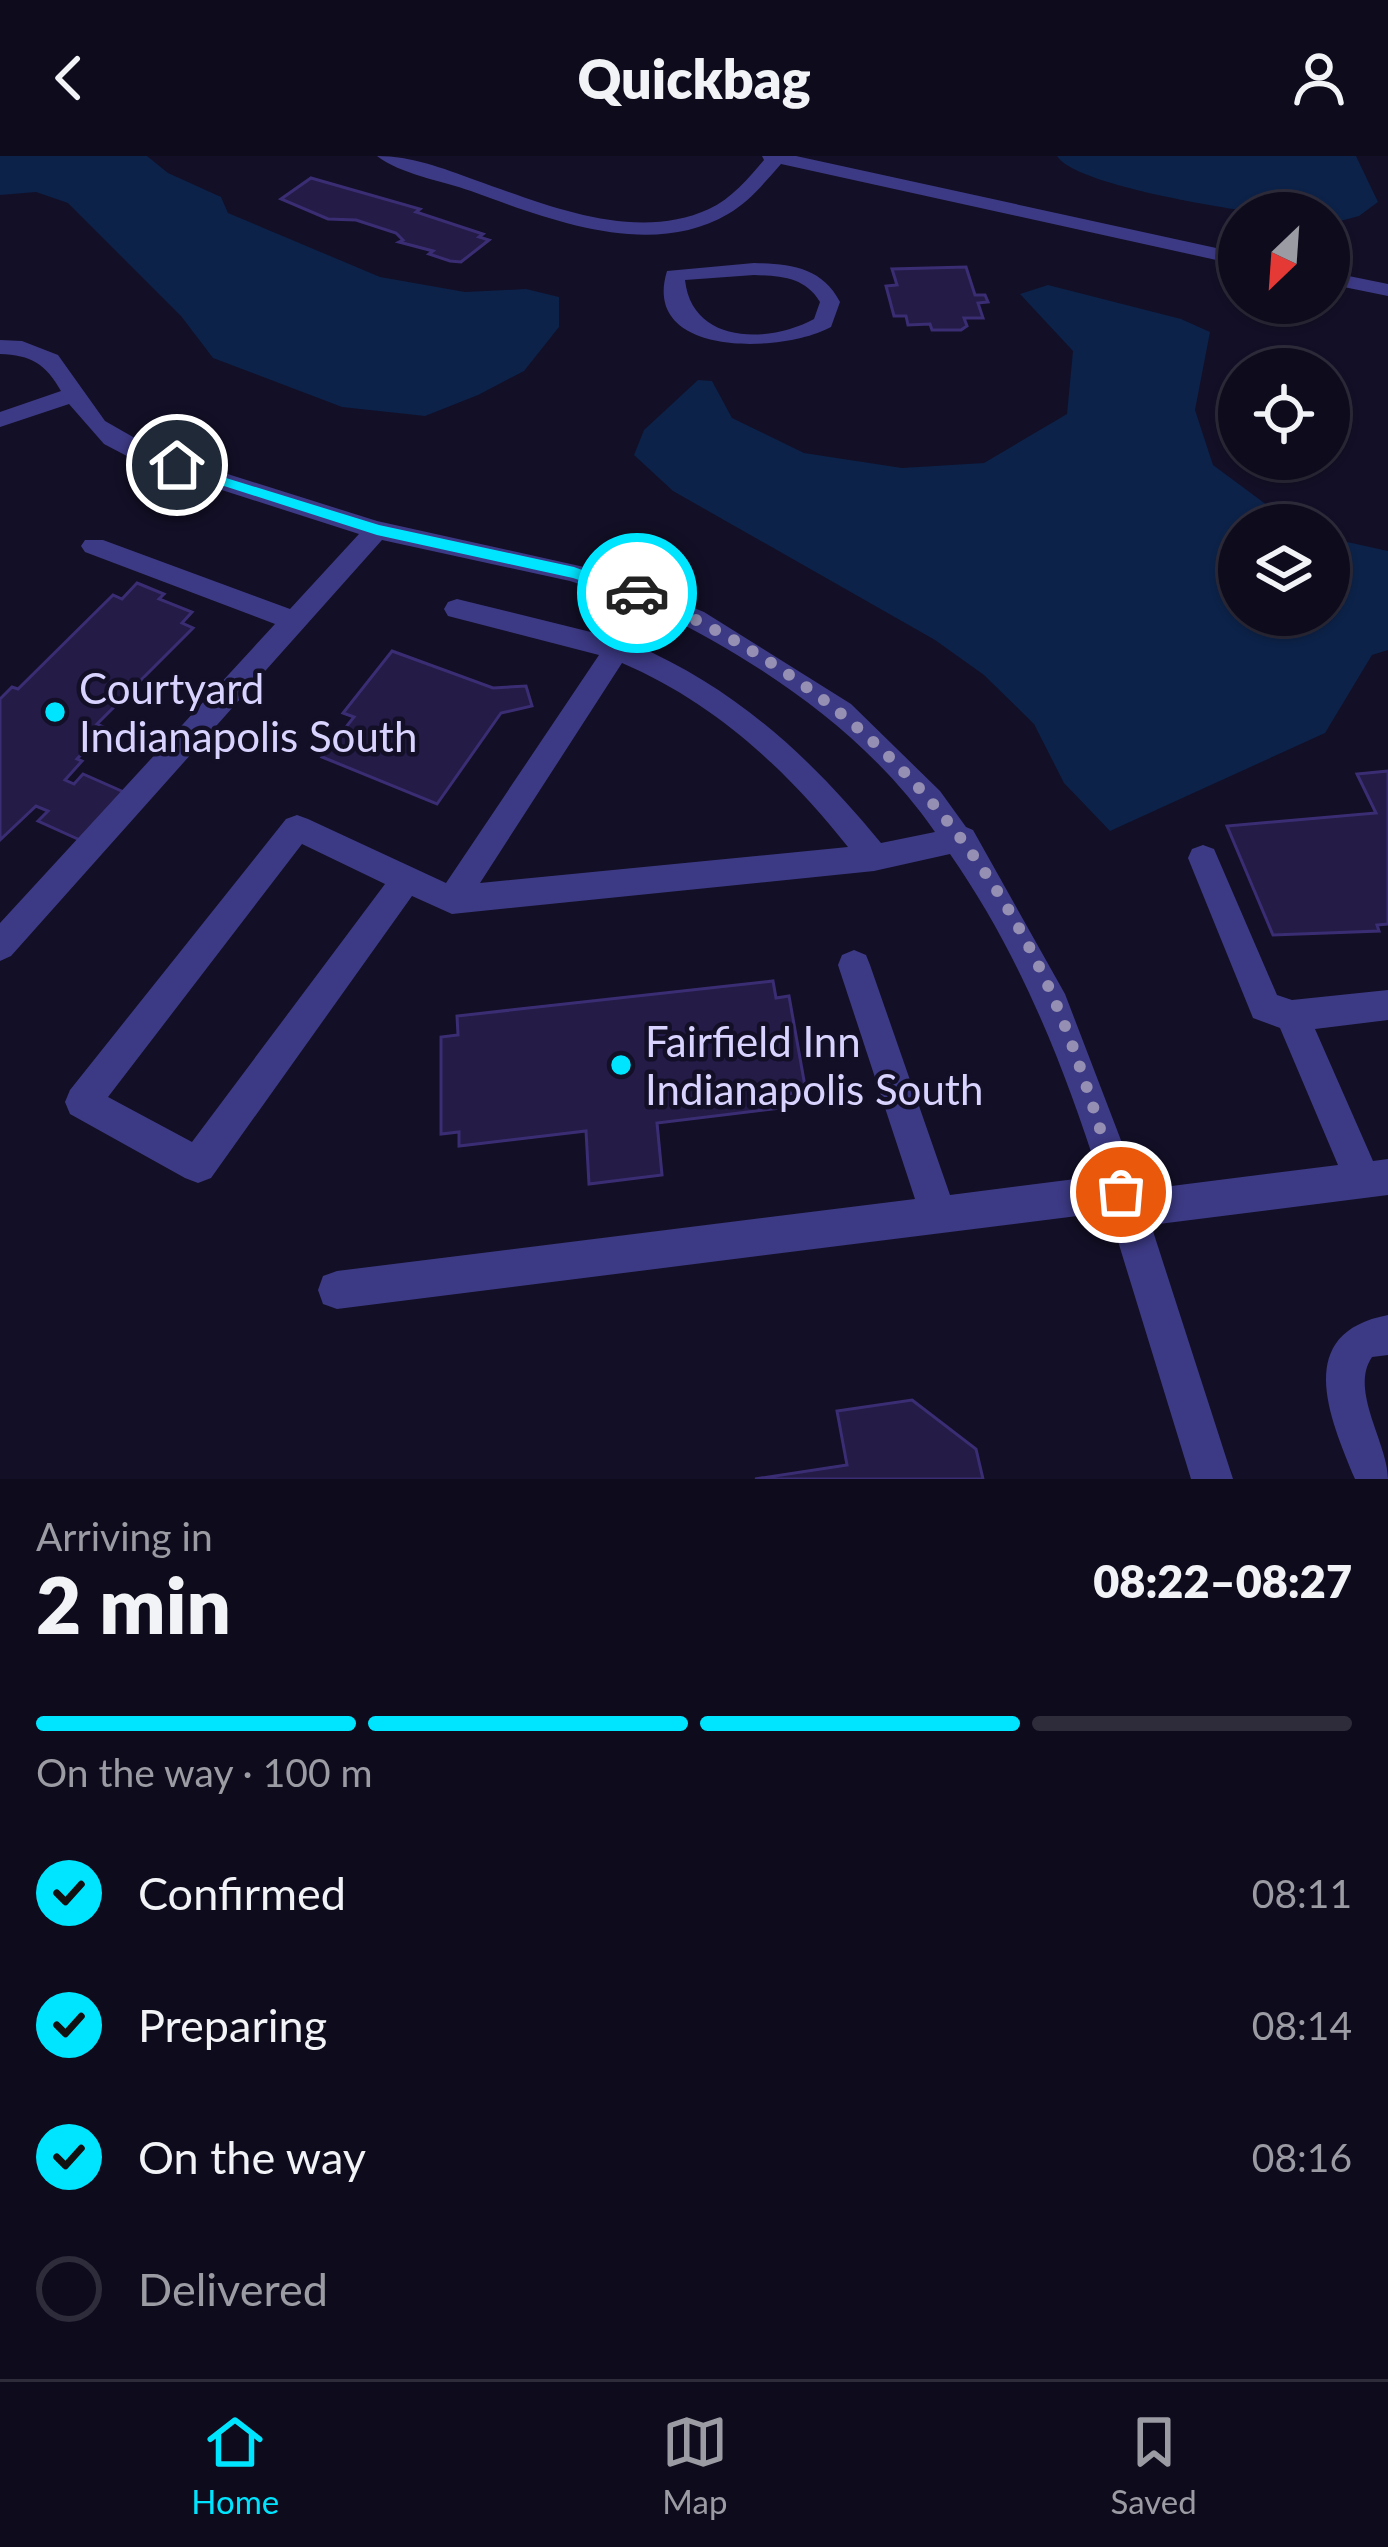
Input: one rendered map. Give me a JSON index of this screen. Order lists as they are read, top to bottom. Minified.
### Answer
{"places":["Courtyard Indianapolis South","Fairfield Inn Indianapolis South"],"north":"bottom left","page":{"header":"Quickbag","heading":["2 min","Arriving in","08:22–08:27"],"bar":"On the way · 100 m","list":[["Confirmed","08:11"],["Preparing","08:14"],["On the way","08:16"],"Delivered"],"tabs":["Home","Map","Saved"]}}
